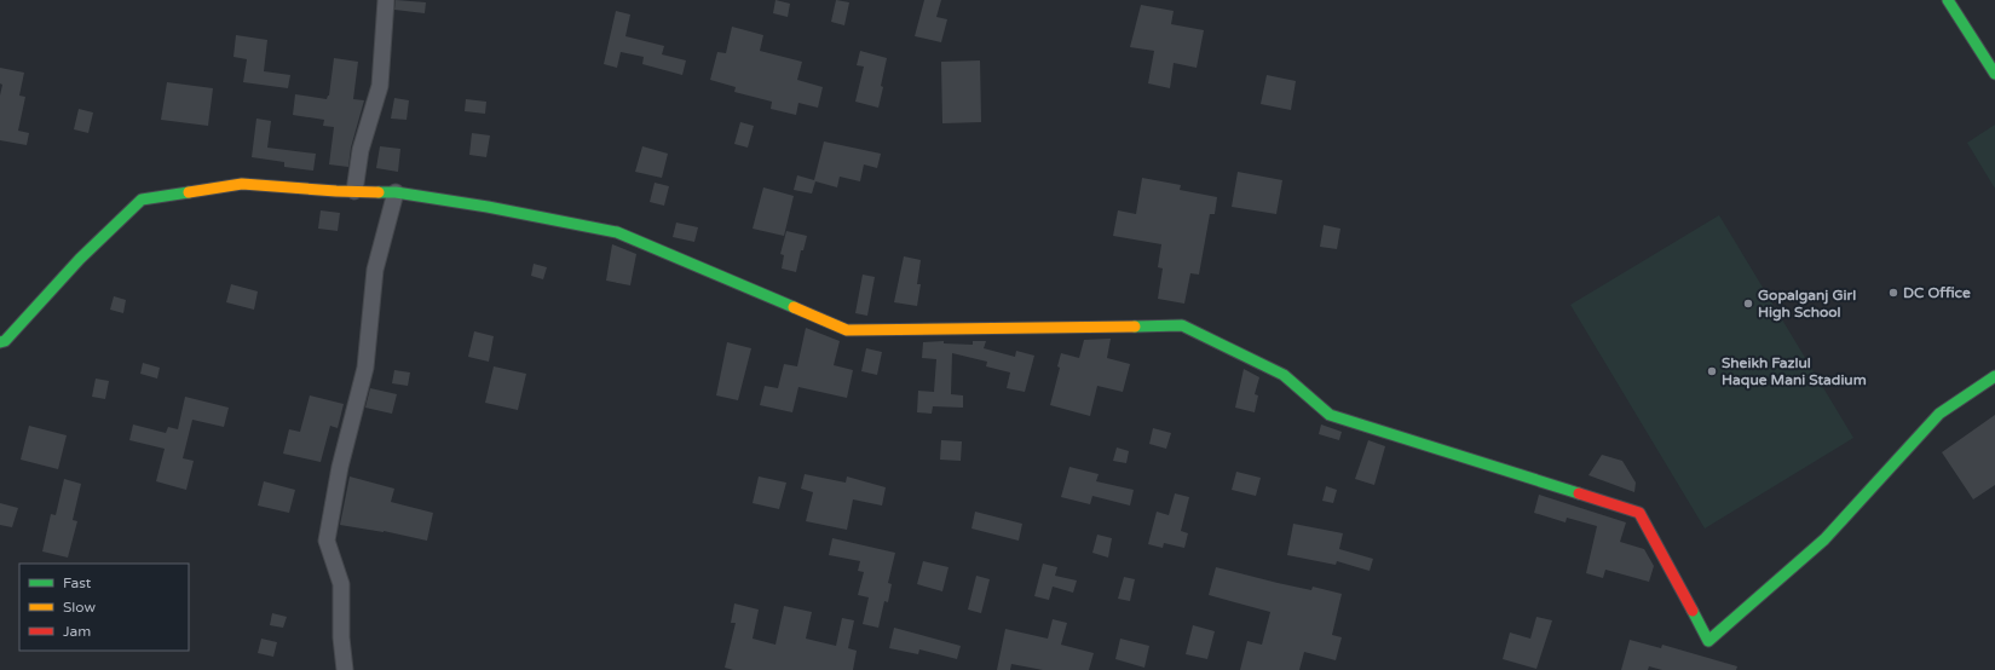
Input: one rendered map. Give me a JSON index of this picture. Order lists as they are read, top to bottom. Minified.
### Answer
{"places":["DC Office","Gopalganj Girl High School","Sheikh Fazlul Haque Mani Stadium"],"legend":["Fast","Slow","Jam"]}
